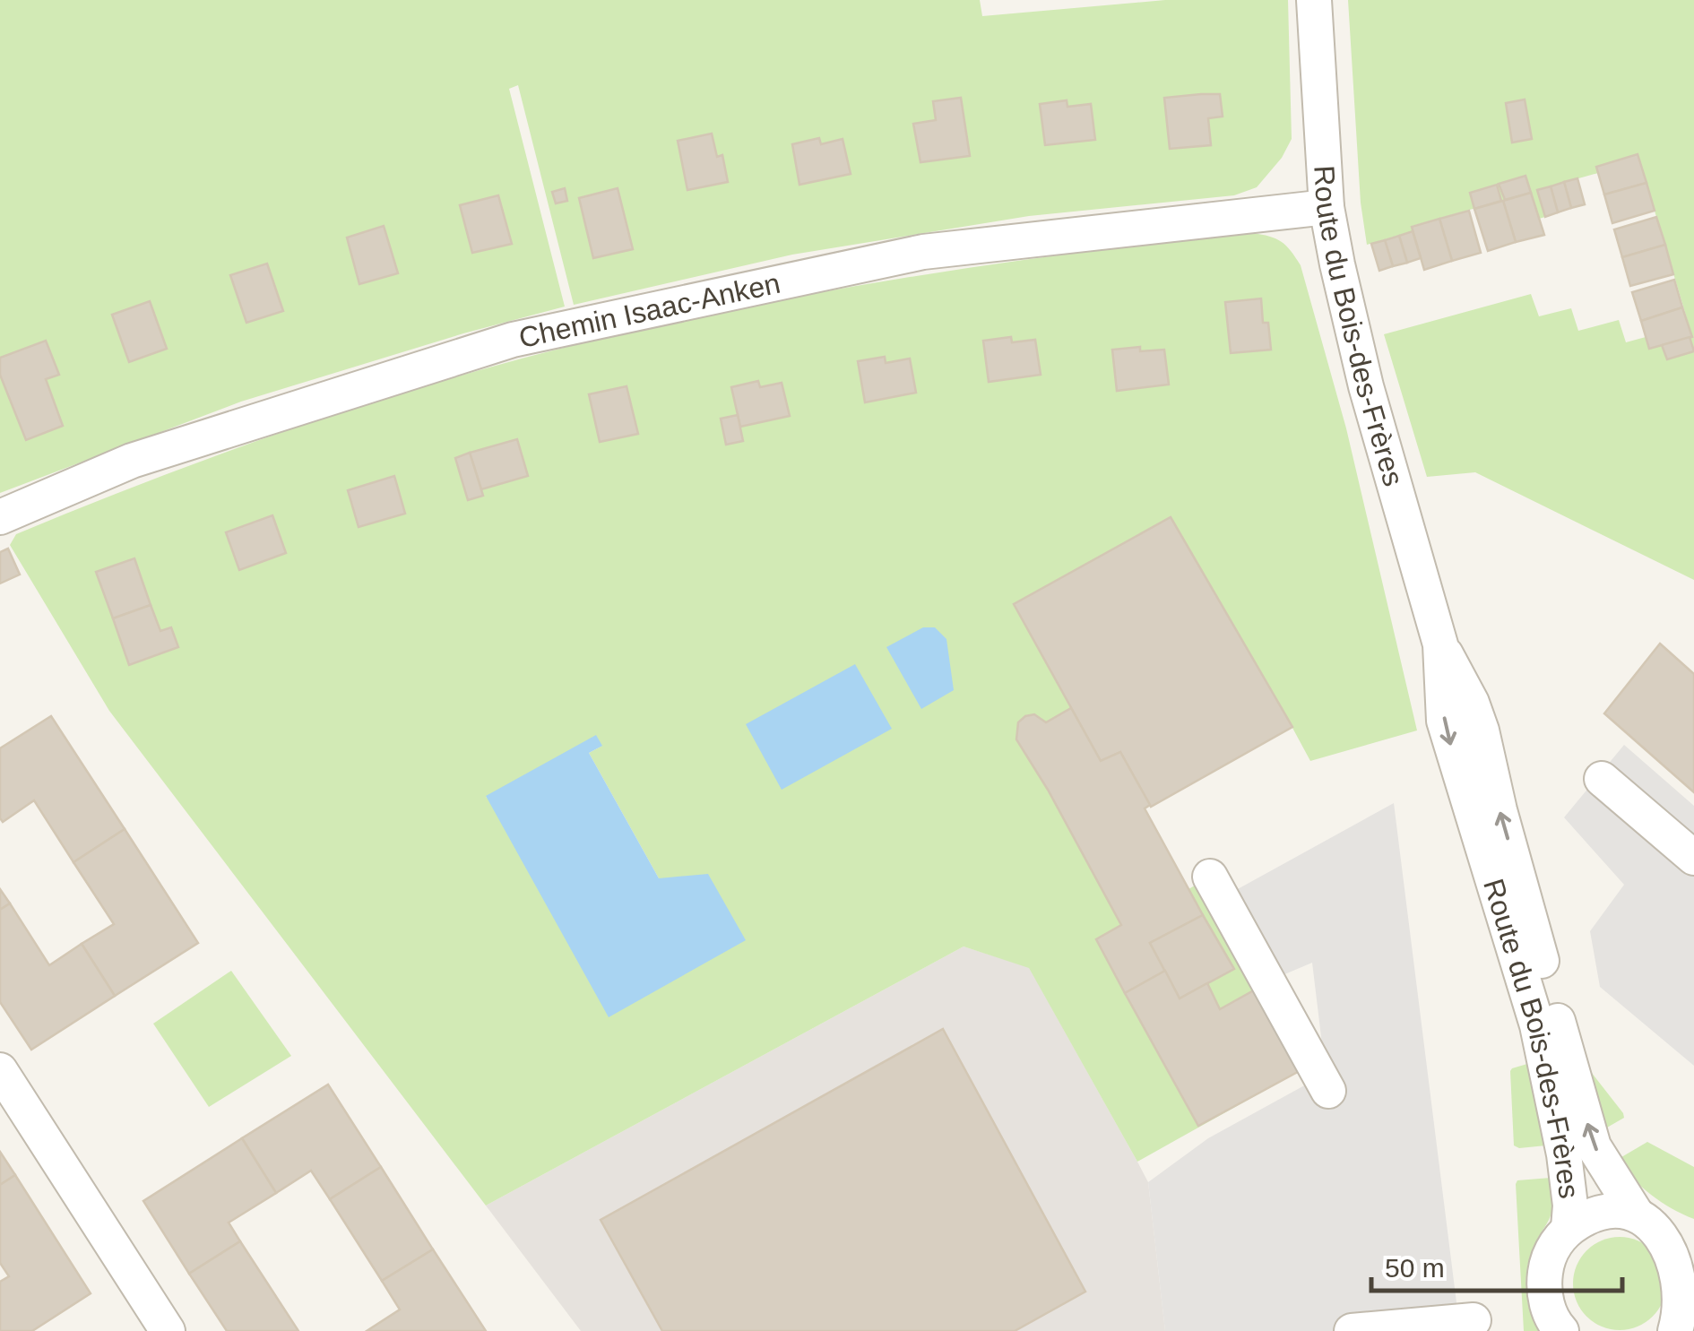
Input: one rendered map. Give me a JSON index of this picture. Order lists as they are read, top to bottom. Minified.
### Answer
{"streets":{"street":["Chemin Isaac-Anken","Route du Bois-des-Frères"]},"crossings":[["Chemin Isaac-Anken","Route du Bois-des-Frères"]],"scale_bar":"50 m"}
